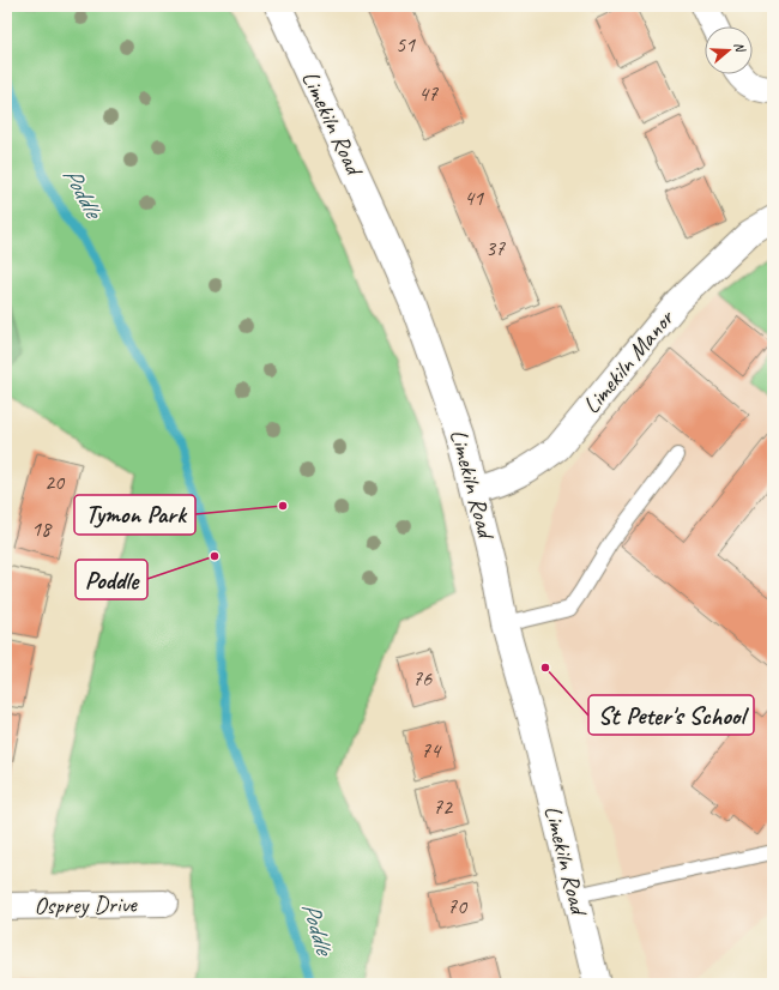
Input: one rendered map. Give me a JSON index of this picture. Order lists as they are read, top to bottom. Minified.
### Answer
{"streets":{"street":["Limekiln Road","Limekiln Manor","Osprey Drive"]},"crossings":[["Limekiln Road","Limekiln Manor"]],"water":["Poddle"],"places":["Tymon Park","Poddle","St Peter's School"],"house_numbers":["51","47","41","37","20","18","76","74","72","70"],"north":"right"}
